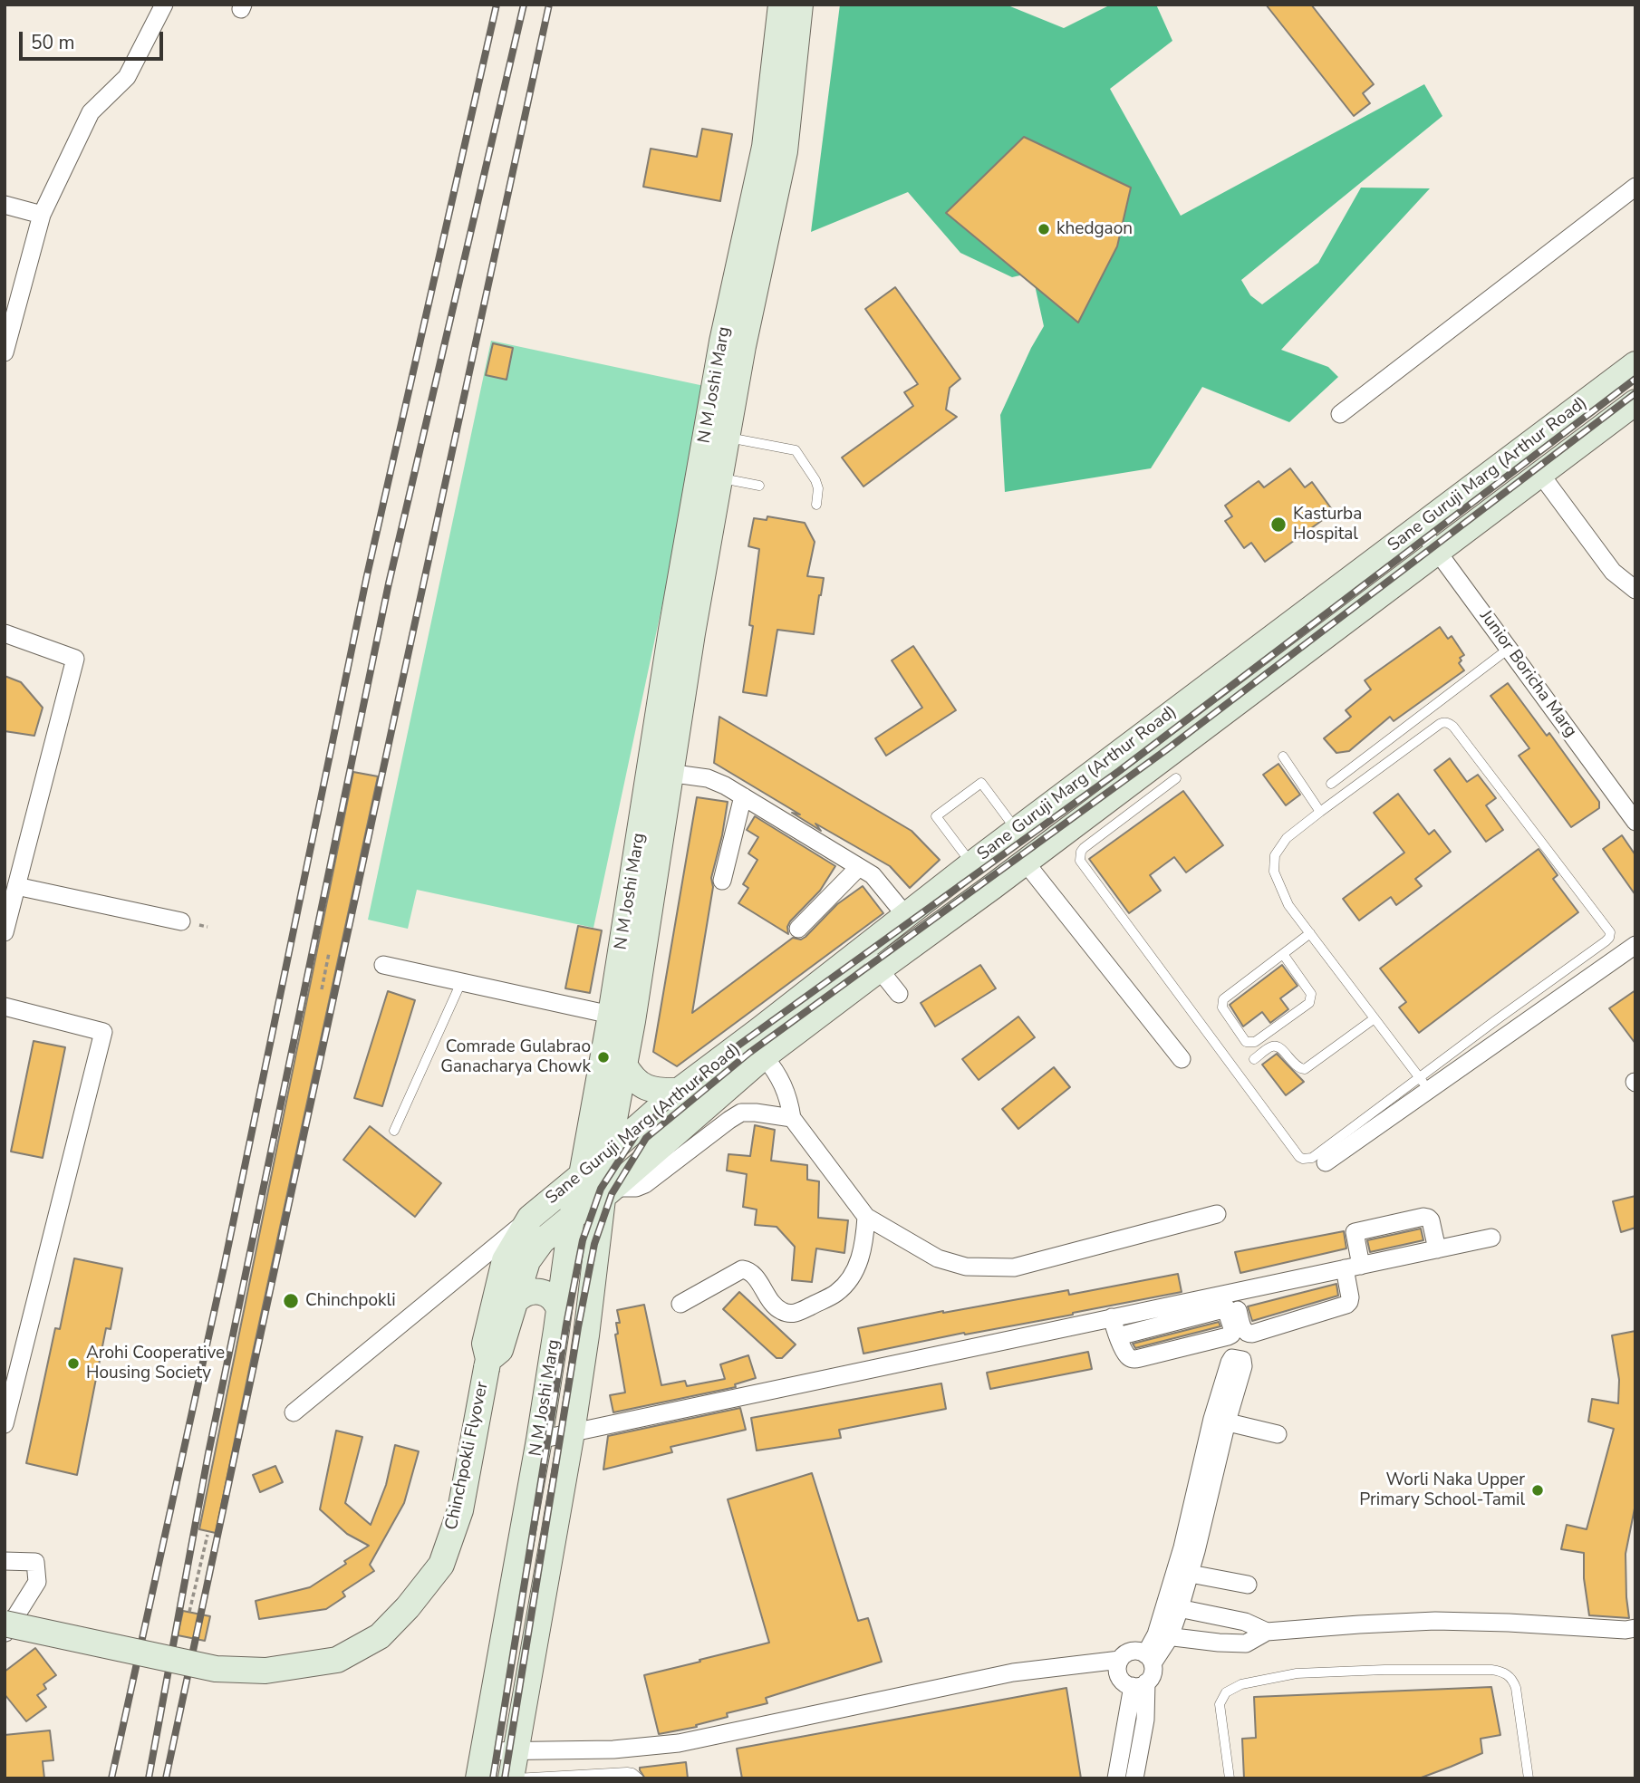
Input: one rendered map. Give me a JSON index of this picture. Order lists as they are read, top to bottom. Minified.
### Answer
{"streets":{"main road":["N M Joshi Marg","Sane Guruji Marg (Arthur Road)","Chinchpokli Flyover"],"street":["Junior Boricha Marg"]},"crossings":[["N M Joshi Marg","Sane Guruji Marg (Arthur Road)"],["Sane Guruji Marg (Arthur Road)","Junior Boricha Marg"],["Sane Guruji Marg (Arthur Road)","Chinchpokli Flyover"]],"places":["khedgaon","Kasturba Hospital","Comrade Gulabrao Ganacharya Chowk","Chinchpokli","Arohi Cooperative Housing Society","Worli Naka Upper Primary School-Tamil"],"scale_bar":"50 m"}
